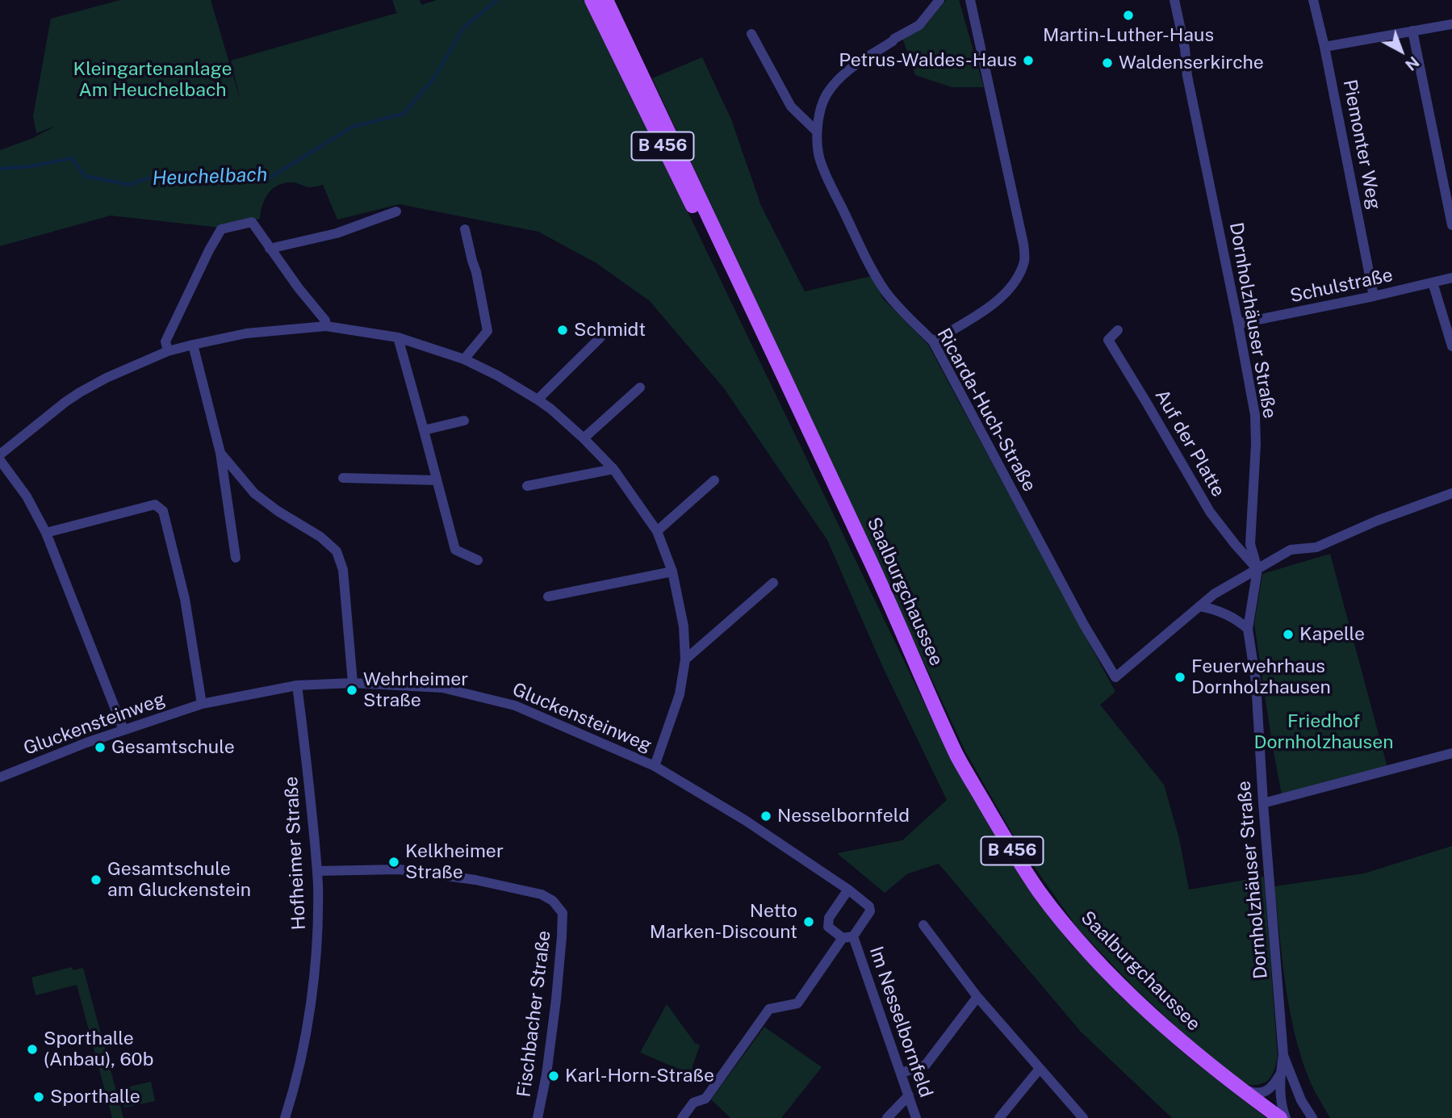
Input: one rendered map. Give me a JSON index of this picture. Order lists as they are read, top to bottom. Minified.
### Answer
{"streets":{"main road":["B 456","Saalburgchaussee"],"street":["Piemonter Weg","Schulstraße","Dornholzhäuser Straße","Ricarda-Huch-Straße","Auf der Platte","Gluckensteinweg","Hofheimer Straße","Fischbacher Straße","Im Nesselbornfeld"]},"crossings":[["Piemonter Weg","Schulstraße"],["B 456","Saalburgchaussee"],["Schulstraße","Dornholzhäuser Straße"],["Dornholzhäuser Straße","Auf der Platte"],["Gluckensteinweg","Hofheimer Straße"],["Hofheimer Straße","Fischbacher Straße"]],"water":["Heuchelbach"],"parks":["Kleingartenanlage Am Heuchelbach","Friedhof Dornholzhausen"],"places":["Martin-Luther-Haus","Petrus-Waldes-Haus","Waldenserkirche","Schmidt","Kapelle","Feuerwehrhaus Dornholzhausen","Wehrheimer Straße","Gesamtschule","Nesselbornfeld","Kelkheimer Straße","Gesamtschule am Gluckenstein","Netto Marken-Discount","Sporthalle (Anbau), 60b","Karl-Horn-Straße","Sporthalle"],"north":"bottom right"}
